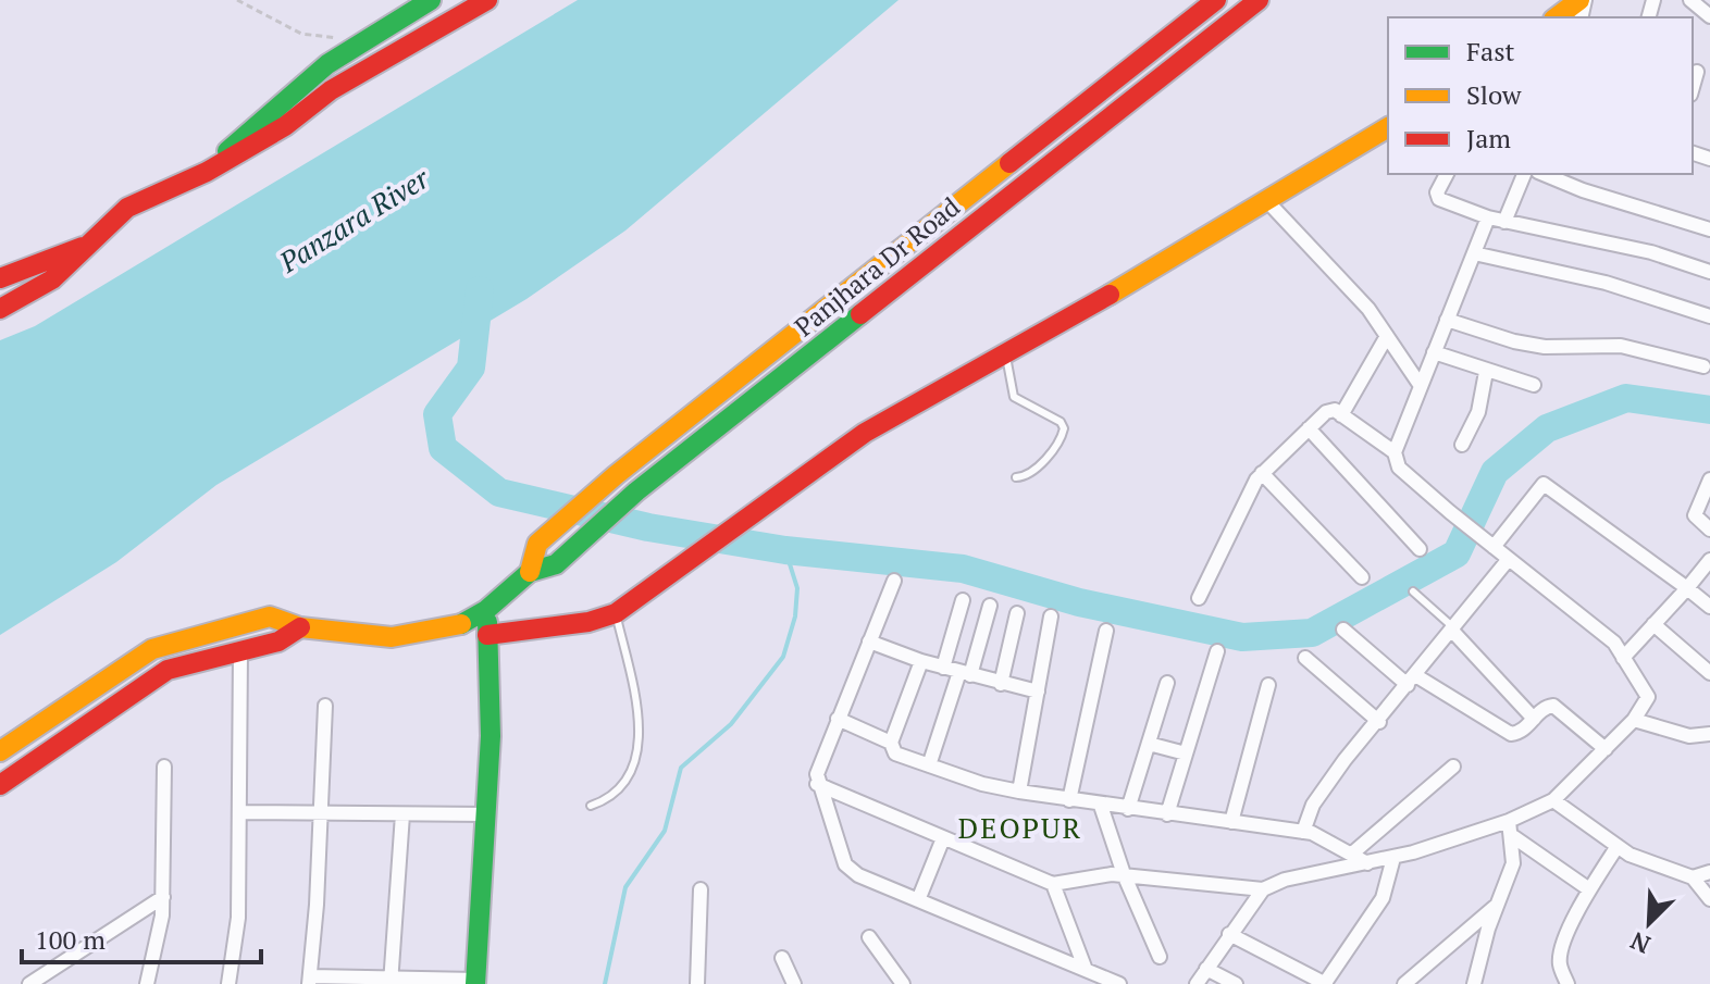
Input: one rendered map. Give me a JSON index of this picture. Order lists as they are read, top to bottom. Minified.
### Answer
{"streets":{"street":["Panjhara Dr Road"]},"districts":["DEOPUR"],"water":["Panzara River"],"legend":["Fast","Slow","Jam"],"scale_bar":"100 m","north":"bottom left"}
